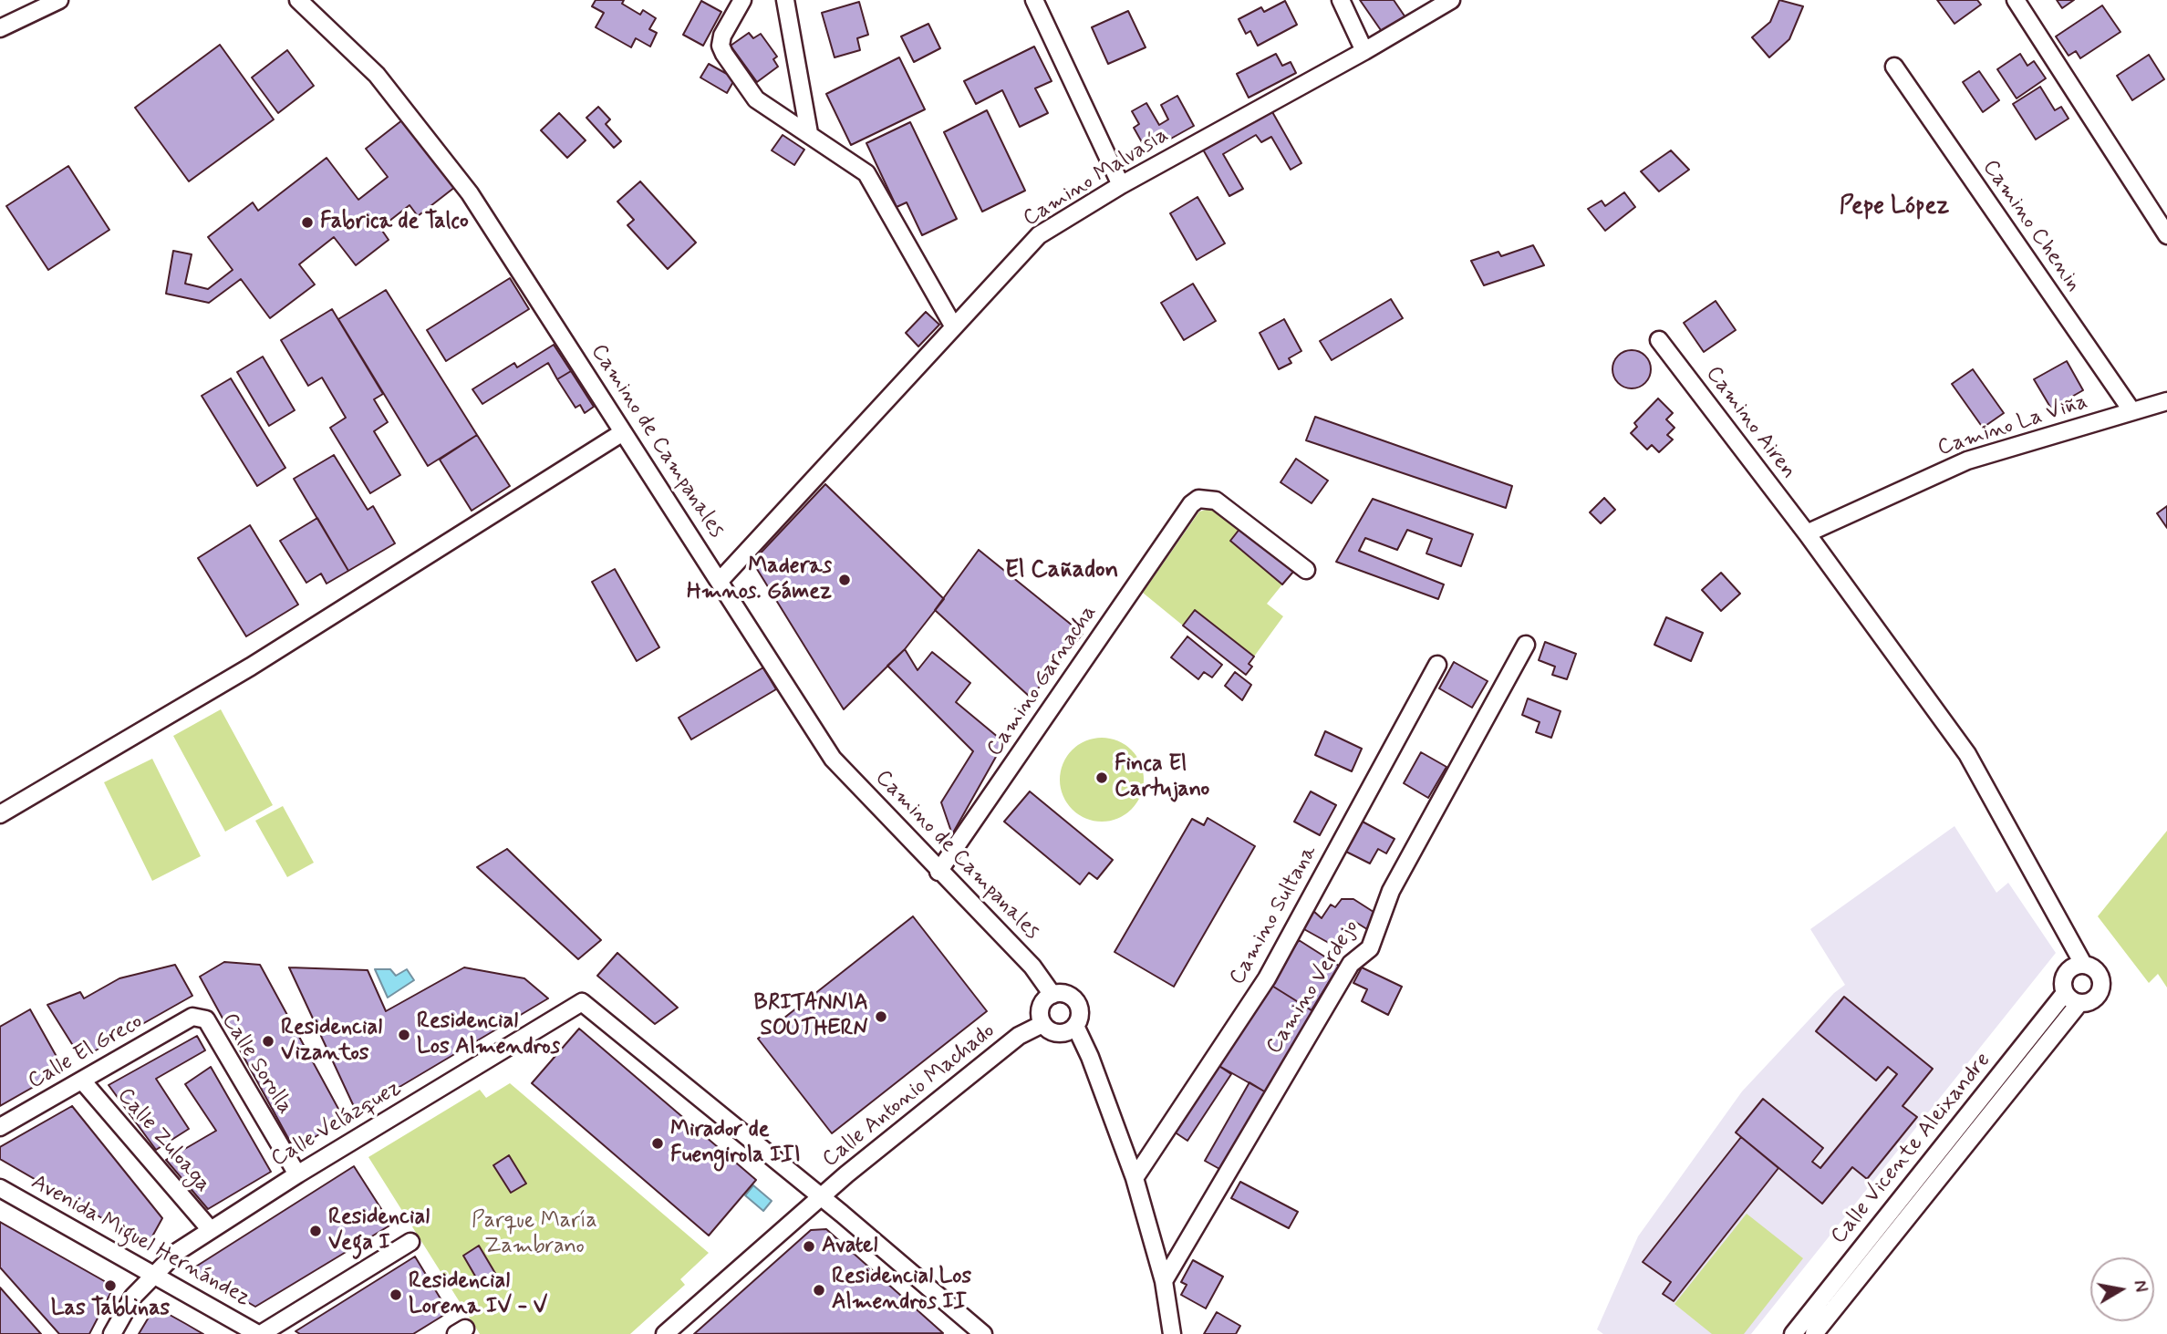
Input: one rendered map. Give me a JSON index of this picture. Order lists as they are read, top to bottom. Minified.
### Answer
{"streets":{"street":["Camino Malvasía","Camino Chenin","Camino Airen","Camino La Viña","Camino de Campanales","Camino Garnacha","Camino Sultana","Camino Verdejo","Calle El Greco","Calle Sorolla","Calle Antonio Machado","Calle Velázquez","Calle Zuloaga","Calle Vicente Aleixandre","Avenida Miguel Hernández"]},"crossings":[["Camino Malvasía","Camino de Campanales"],["Camino Chenin","Camino La Viña"],["Camino Airen","Camino La Viña"],["Camino Airen","Calle Vicente Aleixandre"],["Camino de Campanales","Camino Garnacha"],["Camino de Campanales","Calle Antonio Machado"],["Calle El Greco","Calle Sorolla"],["Calle El Greco","Calle Zuloaga"],["Calle Sorolla","Calle Velázquez"],["Calle Antonio Machado","Calle Velázquez"],["Calle Velázquez","Calle Zuloaga"],["Calle Velázquez","Avenida Miguel Hernández"]],"districts":["Pepe López","El Cañadon"],"parks":["Parque María Zambrano"],"places":["Fabrica de Talco","Maderas Hmnos. Gámez","Finca El Cartujano","BRITANNIA SOUTHERN","Residencial Los Almendros","Residencial Vizantos","Mirador de Fuengirola III","Residencial Vega I","Avatel","Las Tablinas","Residencial Los Almendros II","Residencial Lorena IV - V"],"north":"right"}
